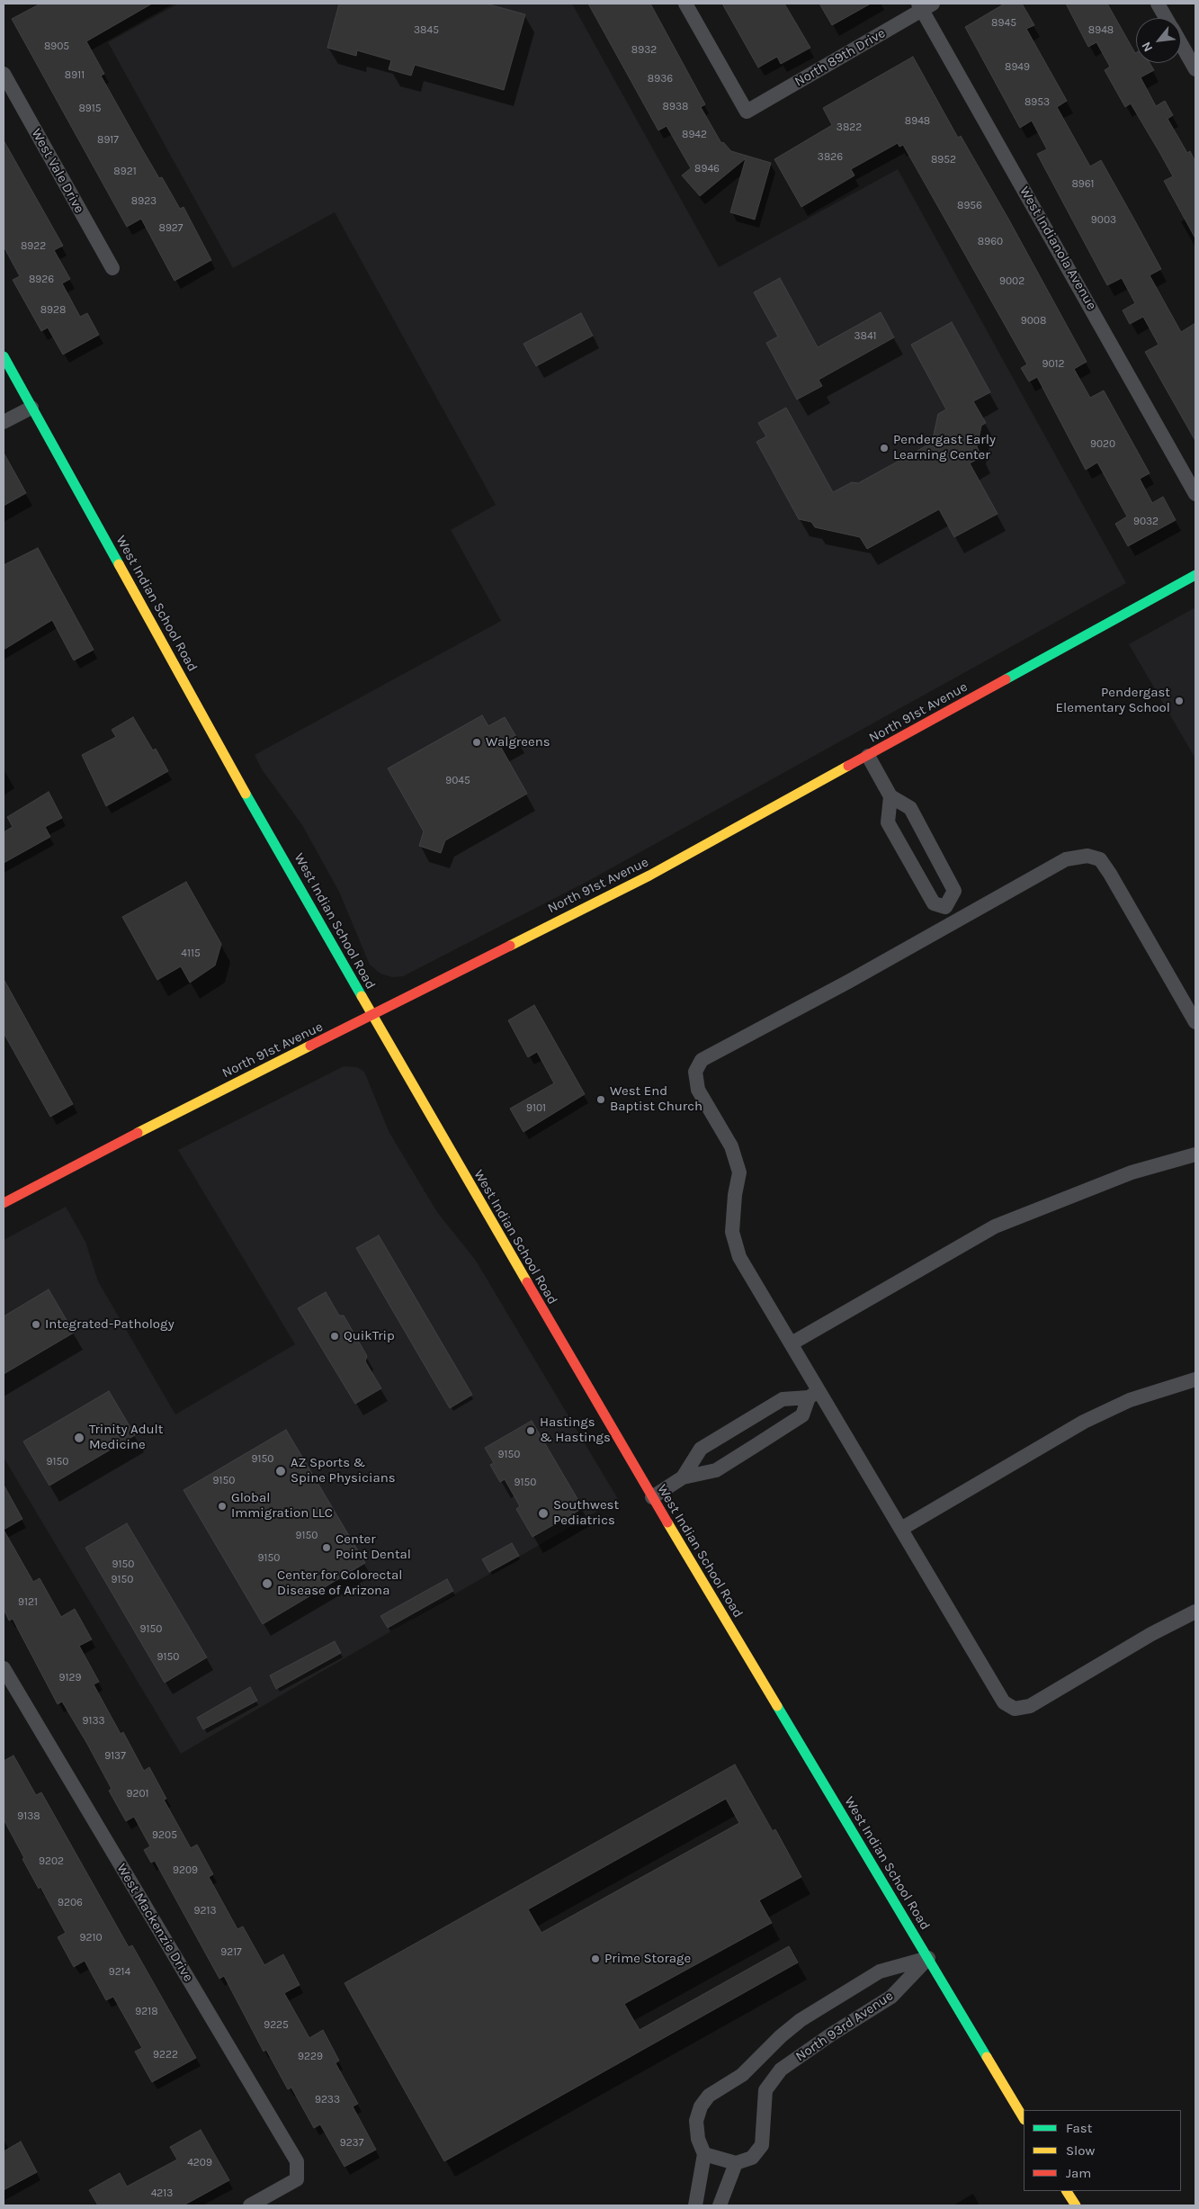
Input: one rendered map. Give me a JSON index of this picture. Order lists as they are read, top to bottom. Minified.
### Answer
{"streets":{"main road":["West Indian School Road","North 91st Avenue"],"street":["North 89th Drive","West Vale Drive","West Indianola Avenue","West Mackenzie Drive","North 93rd Avenue"]},"crossings":[["North 89th Drive","West Indianola Avenue"],["West Indian School Road","North 91st Avenue"],["West Indian School Road","North 93rd Avenue"]],"places":["Pendergast Early Learning Center","Pendergast Elementary School","Walgreens","West End Baptist Church","Integrated-Pathology","QuikTrip","Hastings & Hastings","Trinity Adult Medicine","AZ Sports & Spine Physicians","Global Immigration LLC","Southwest Pediatrics","Center Point Dental","Center for Colorectal Disease of Arizona","Prime Storage"],"house_numbers":["8945","3845","8948","8905","8932","8949","8911","8936","8953","8938","8915","8948","3822","8942","8917","3826","8952","8946","8921","8961","8923","8956","9003","8927","8960","8922","8926","9002","8928","9008","3841","9012","9020","9032","9045","4115","9101","9150","9150","9150","9150","9150","9150","9150","9150","9150","9121","9150","9150","9129","9133","9137","9201","9138","9205","9202","9209","9206","9213","9210","9217","9214","9218","9225","9222","9229","9233","9237","4209","4213"],"legend":["Fast","Slow","Jam"],"north":"bottom left"}
